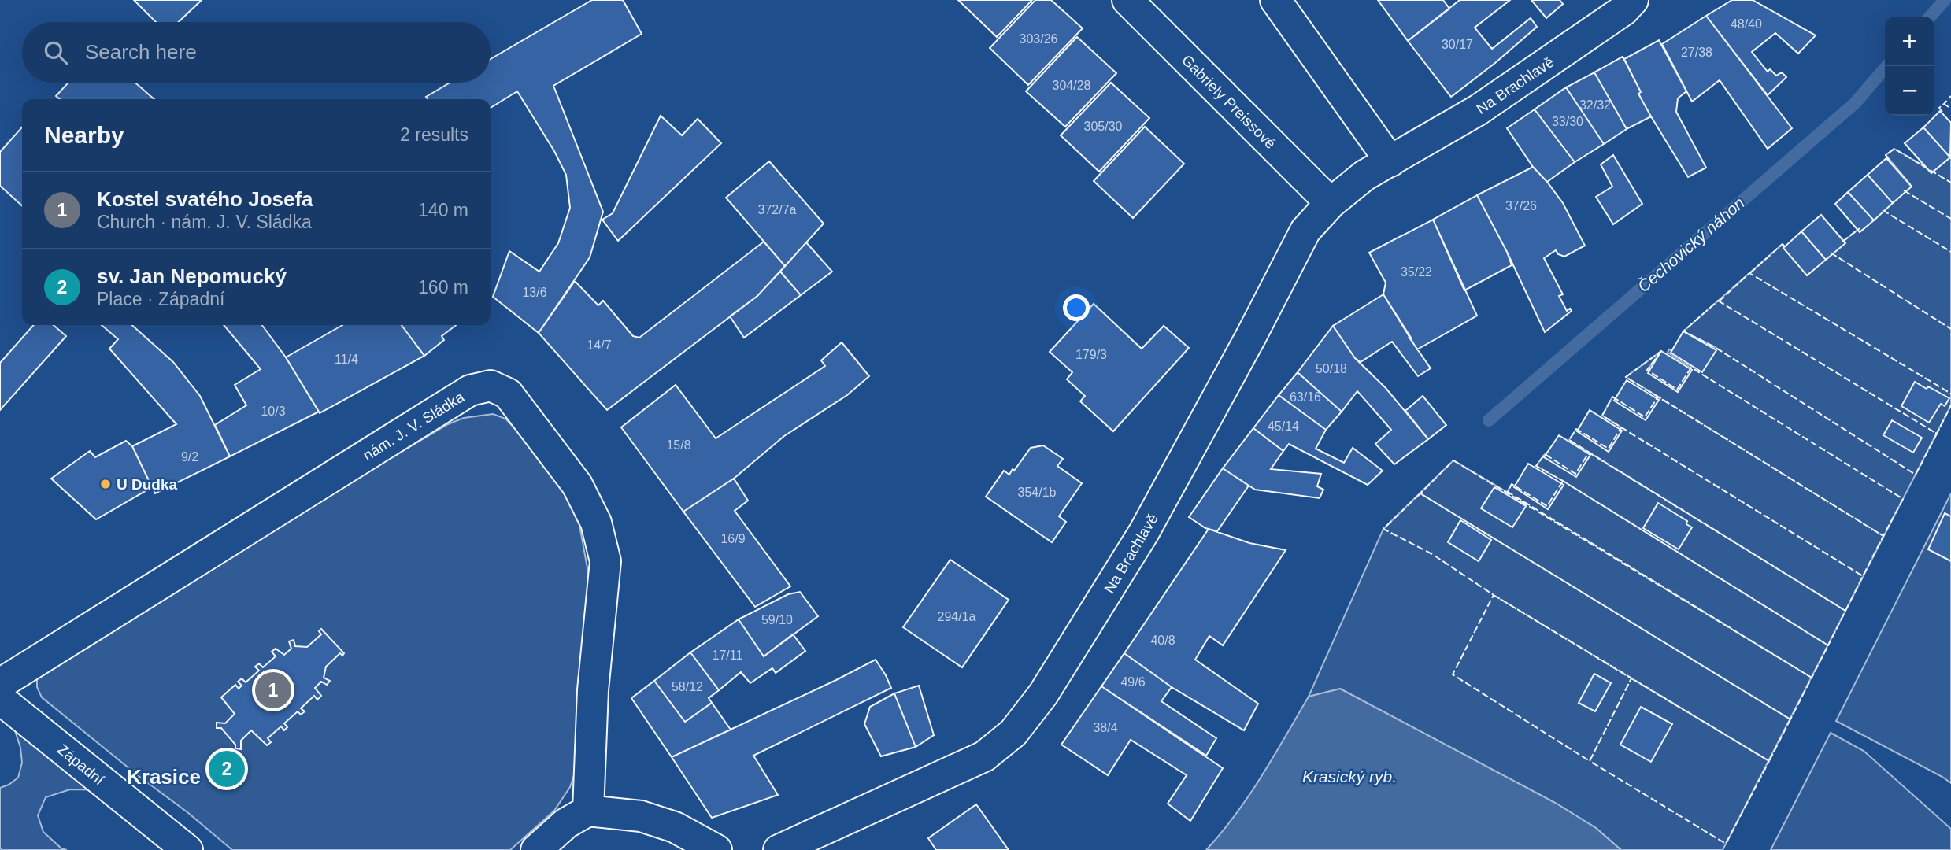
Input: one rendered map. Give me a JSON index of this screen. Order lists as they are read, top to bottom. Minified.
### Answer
{"streets":{"street":["Na Brachlavě","Gabriely Preissové","nám. J. V. Sládka","Západní"]},"crossings":[["Na Brachlavě","Gabriely Preissové"]],"districts":["Krasice"],"water":["Čechovický náhon","Krasický ryb."],"places":["U Dudka"],"house_numbers":["48/40","303/26","30/17","27/38","304/28","32/32","33/30","305/30","37/26","372/7a","35/22","13/6","14/7","179/3","11/4","50/18","63/16","10/3","45/14","15/8","9/2","354/1b","16/9","294/1a","59/10","40/8","17/11","49/6","58/12","38/4"],"page":{"map_buttons":["+","−"],"search":"Search here","heading":["Nearby","2 results"],"list":[{"mark":"1","name":"Kostel svatého Josefa","note":"Church · nám. J. V. Sládka","value":"140 m"},{"mark":"2","name":"sv. Jan Nepomucký","note":"Place · Západní","value":"160 m"}],"pins":["1","2"]}}
